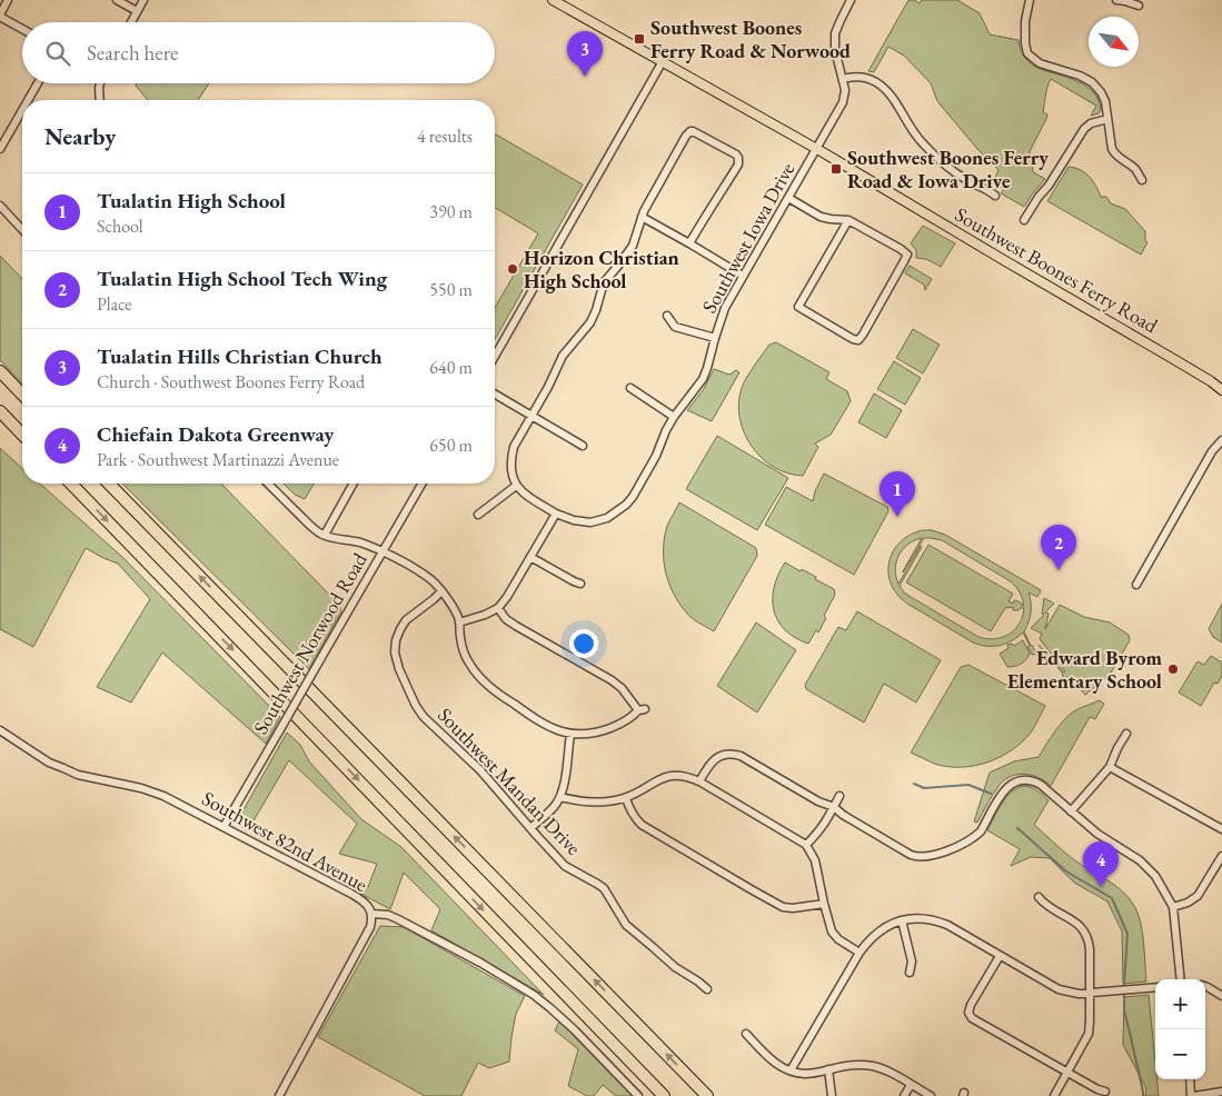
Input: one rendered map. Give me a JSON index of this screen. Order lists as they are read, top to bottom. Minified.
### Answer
{"streets":{"main road":["Southwest Boones Ferry Road"],"street":["Southwest Iowa Drive","Southwest Norwood Road","Southwest Mandan Drive","Southwest 82nd Avenue"]},"crossings":[["Southwest Iowa Drive","Southwest Boones Ferry Road"],["Southwest Norwood Road","Southwest 82nd Avenue"]],"places":{"transit":["Southwest Boones Ferry Road & Norwood","Southwest Boones Ferry Road & Iowa Drive"],"other":["Horizon Christian High School","Edward Byrom Elementary School"]},"north":"bottom right","page":{"search":"Search here","pins":["3","1","2","4"],"heading":["Nearby","4 results"],"list":[{"mark":"1","name":"Tualatin High School","note":"School","value":"390 m"},{"mark":"2","name":"Tualatin High School Tech Wing","note":"Place","value":"550 m"},{"mark":"3","name":"Tualatin Hills Christian Church","note":"Church · Southwest Boones Ferry Road","value":"640 m"},{"mark":"4","name":"Chiefain Dakota Greenway","note":"Park · Southwest Martinazzi Avenue","value":"650 m"}],"map_buttons":["+","−"]}}
